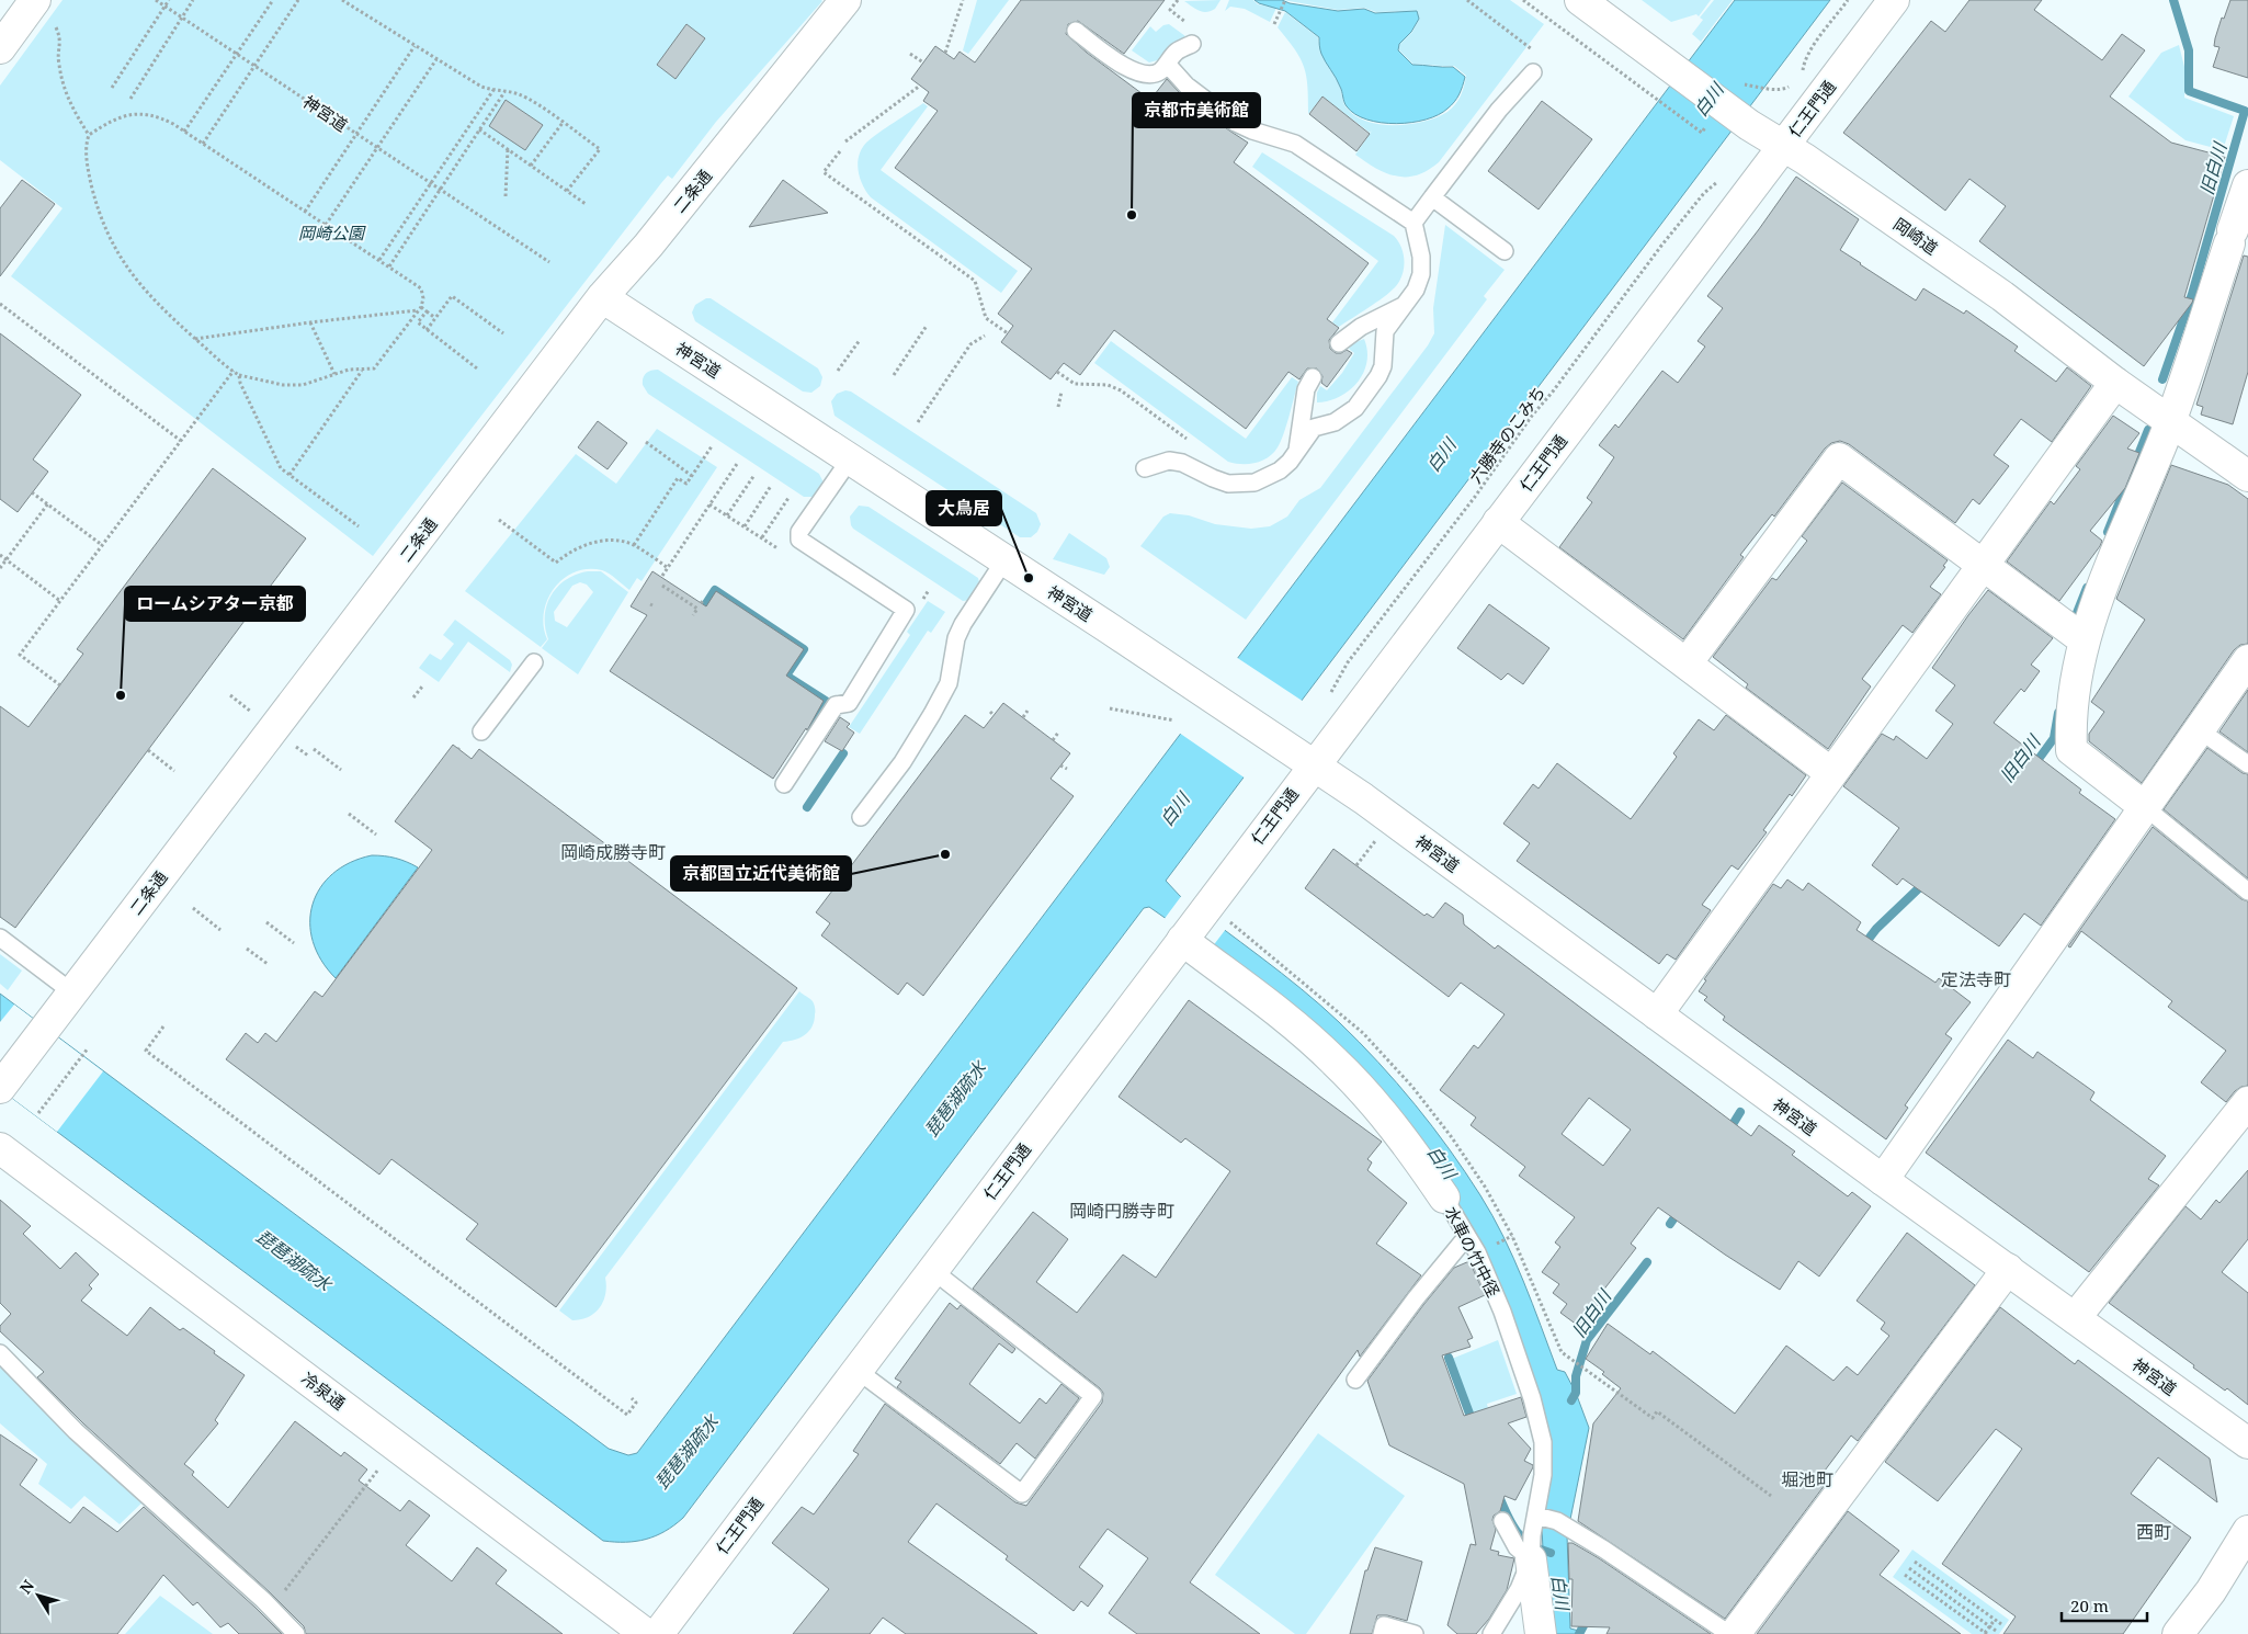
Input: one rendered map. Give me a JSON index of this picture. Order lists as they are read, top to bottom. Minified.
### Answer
{"streets":{"street":["仁王門通","神宮道","二条通","岡崎道","水車の竹中径","冷泉通"],"path":["六勝寺のこみち"]},"crossings":[["仁王門通","神宮道"],["仁王門通","岡崎道"],["仁王門通","水車の竹中径"],["神宮道","二条通"]],"districts":["岡崎成勝寺町","定法寺町","岡崎円勝寺町","堀池町","西町"],"water":["白川","旧白川","琵琶湖疏水"],"parks":["岡崎公園"],"places":["京都市美術館","大鳥居","ロームシアター京都","京都国立近代美術館"],"scale_bar":"20 m","north":"top left"}
